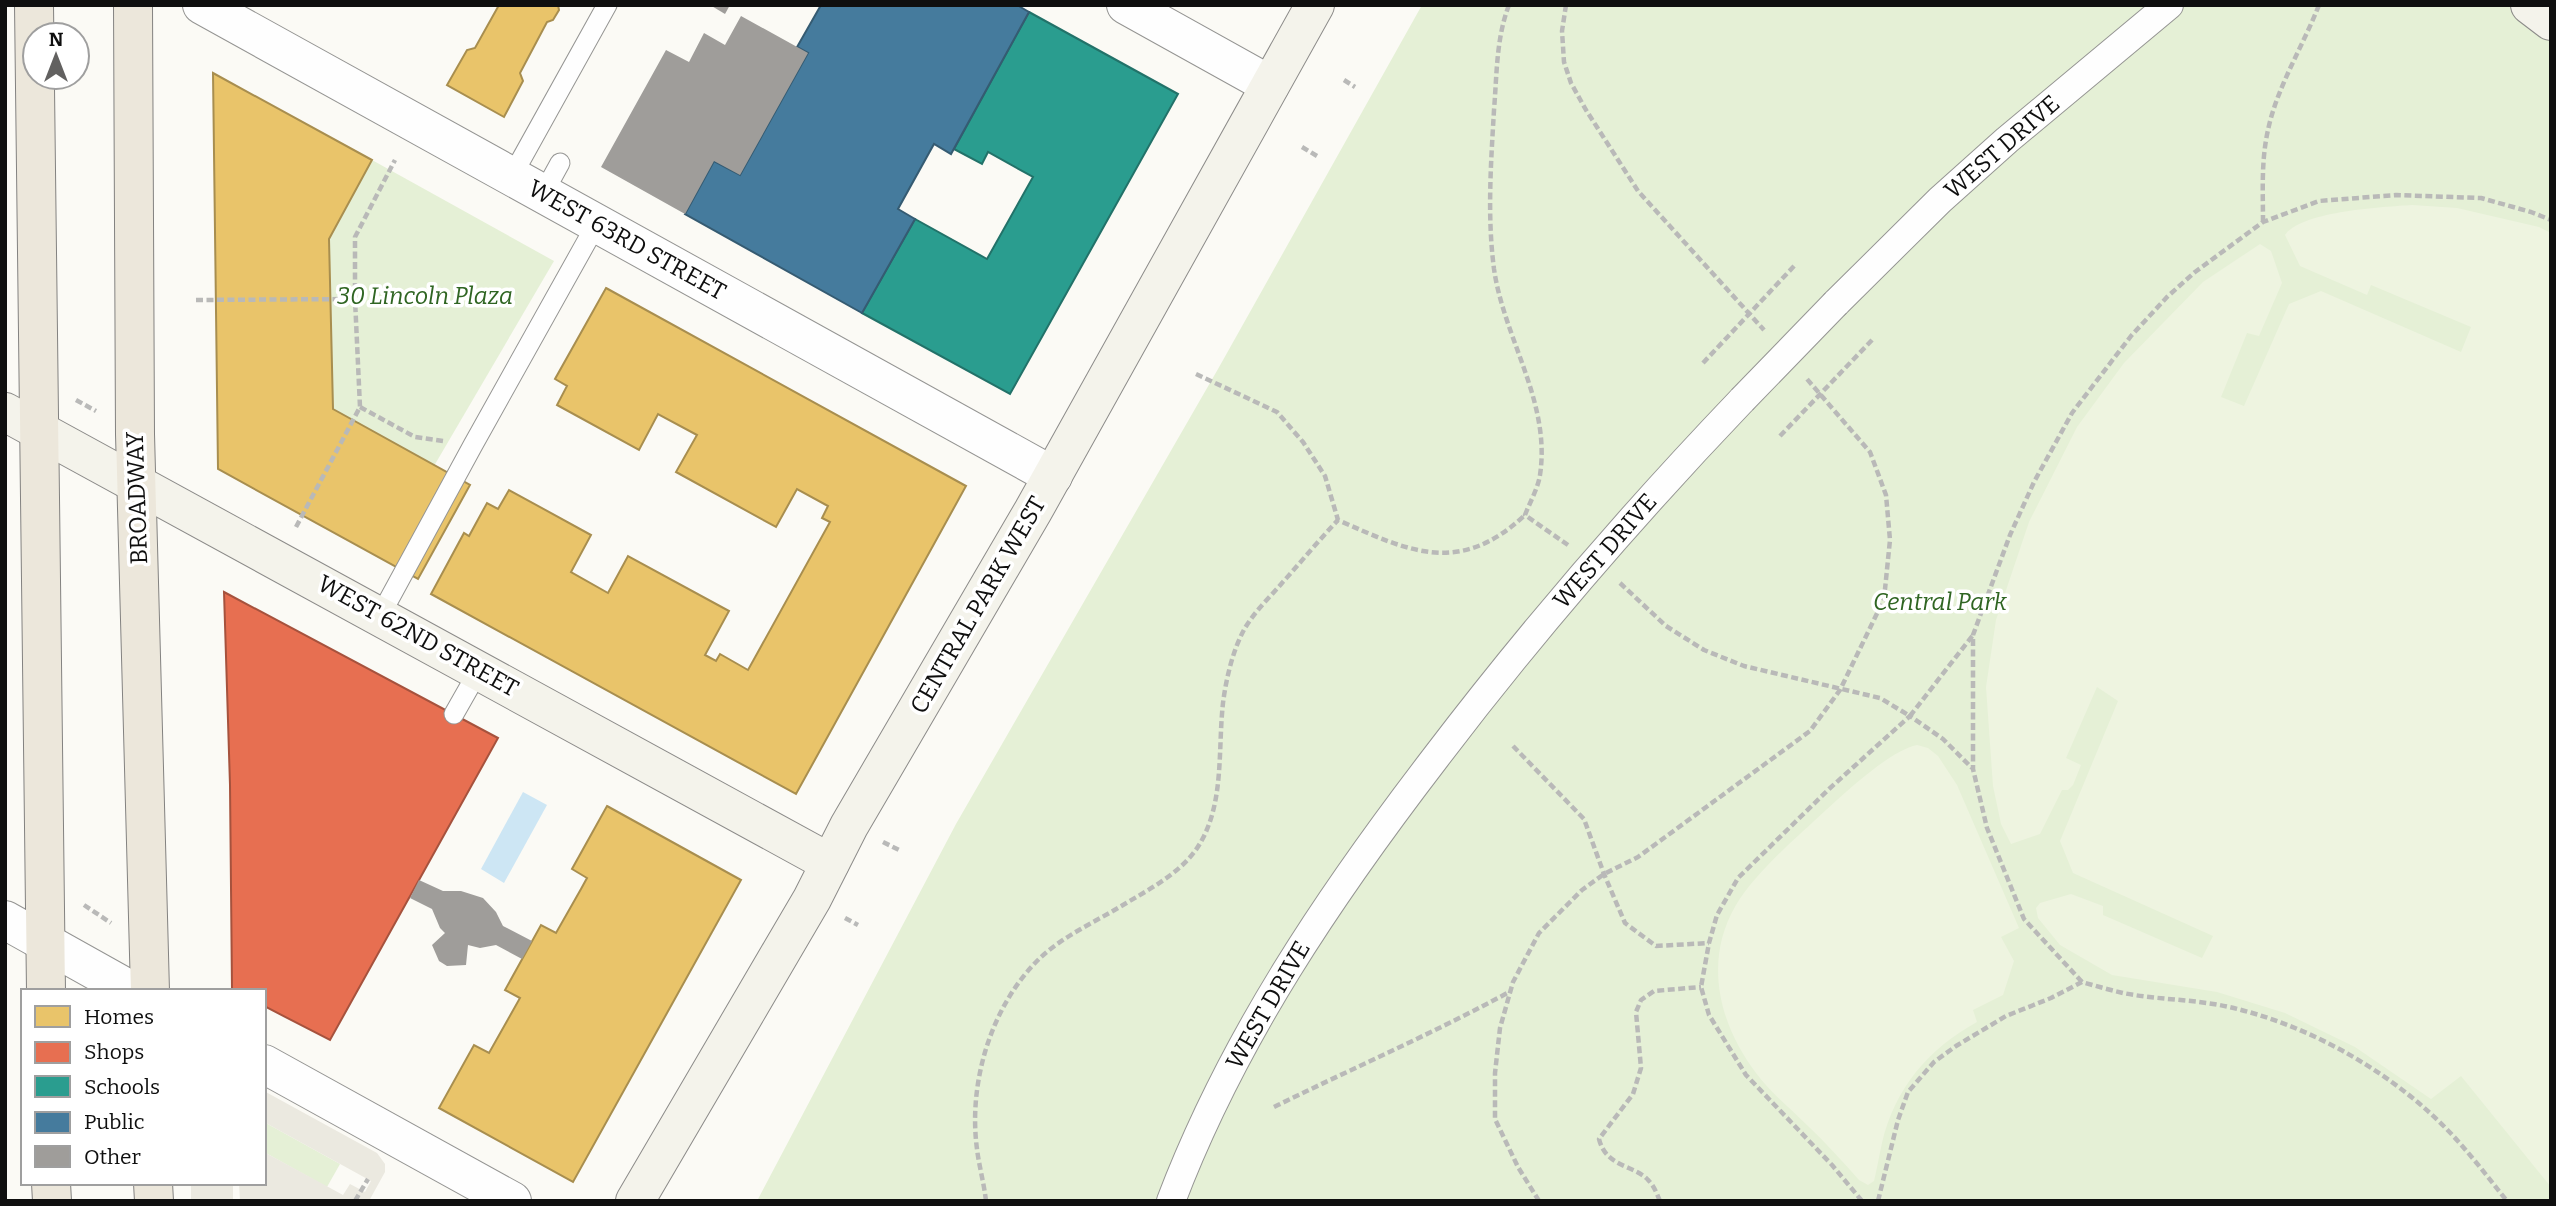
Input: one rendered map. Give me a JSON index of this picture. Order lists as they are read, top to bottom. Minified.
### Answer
{"streets":{"main road":["BROADWAY","CENTRAL PARK WEST","WEST 62ND STREET"],"street":["WEST DRIVE","WEST 63RD STREET"]},"crossings":[["WEST 63RD STREET","CENTRAL PARK WEST"],["BROADWAY","WEST 62ND STREET"],["CENTRAL PARK WEST","WEST 62ND STREET"]],"parks":["30 Lincoln Plaza","Central Park"],"legend":["Homes","Shops","Schools","Public","Other"],"north":"top"}
